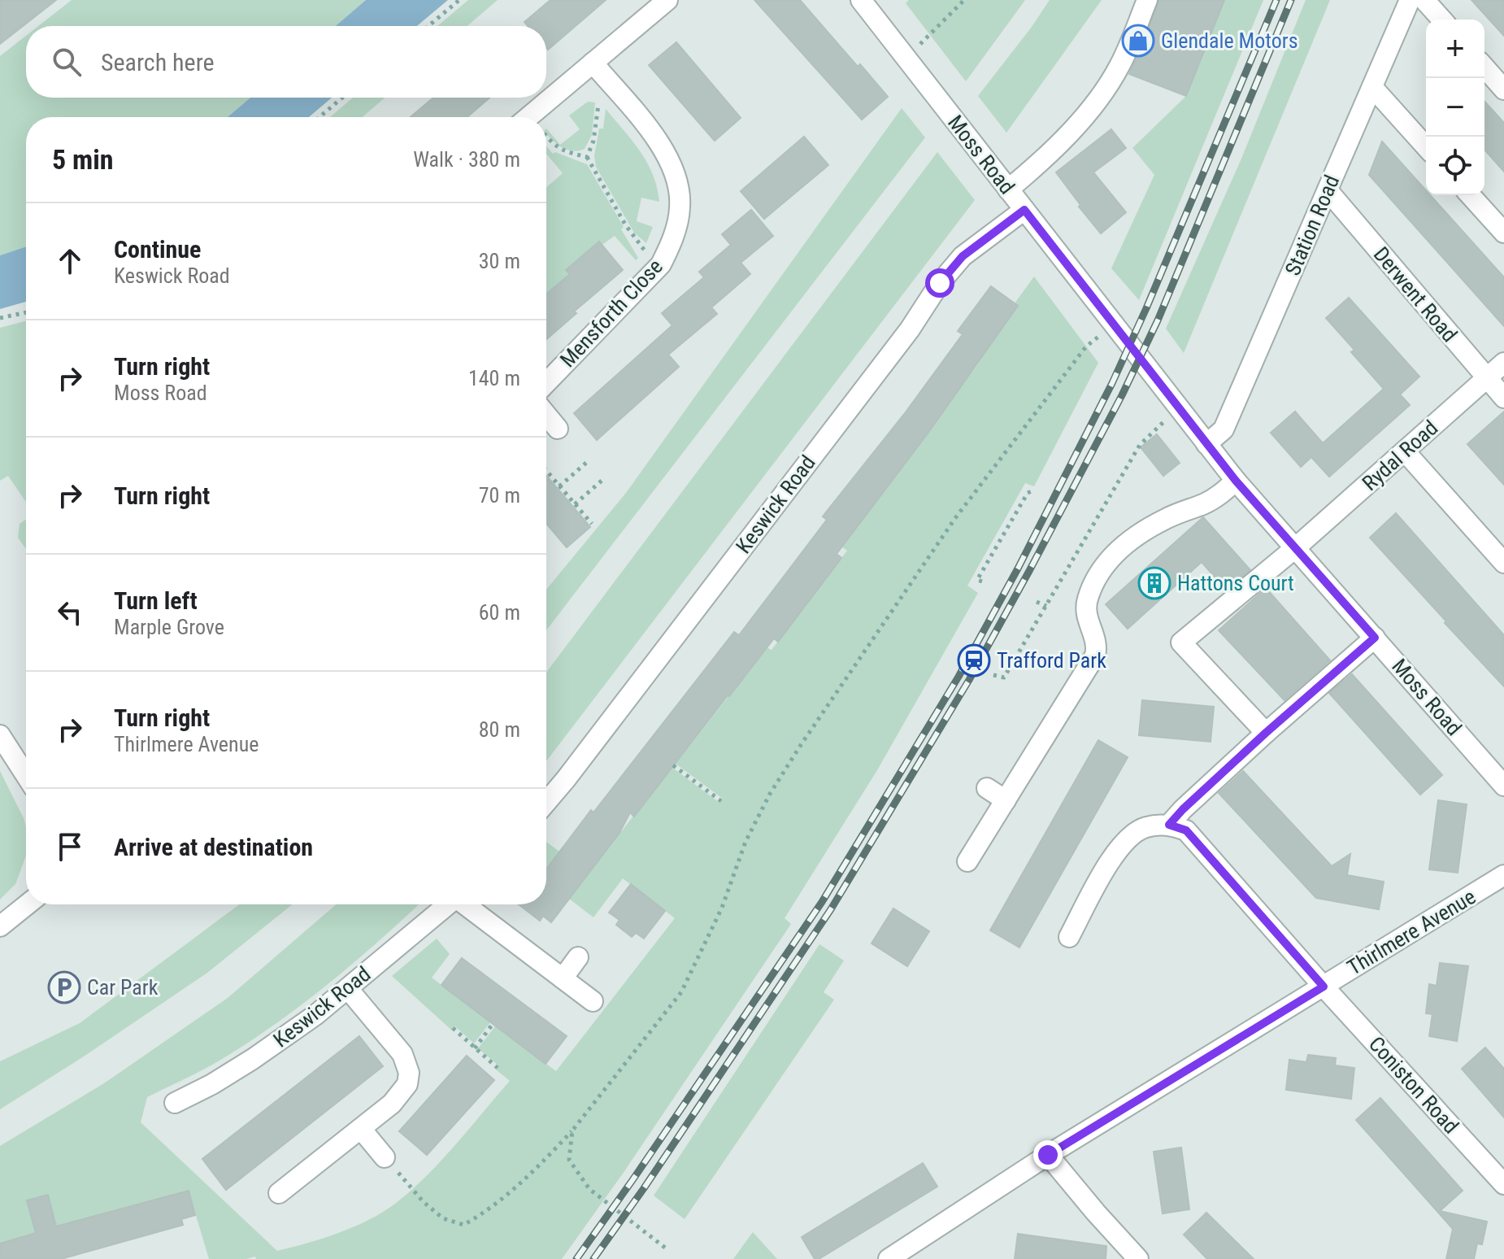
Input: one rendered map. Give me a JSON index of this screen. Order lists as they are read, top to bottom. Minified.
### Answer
{"streets":{"street":["Moss Road","Station Road","Derwent Road","Mensforth Close","Rydal Road","Keswick Road","Thirlmere Avenue","Coniston Road"]},"crossings":[["Moss Road","Station Road"],["Moss Road","Rydal Road"],["Moss Road","Keswick Road"],["Station Road","Derwent Road"],["Derwent Road","Rydal Road"],["Thirlmere Avenue","Coniston Road"]],"places":{"shop":["Glendale Motors"],"building":["Hattons Court"],"station":["Trafford Park"],"parking":["Car Park"]},"page":{"map_buttons":["+","−"],"search":"Search here","heading":["5 min","Walk · 380 m"],"list":[["Continue","Keswick Road","30 m"],["Turn right","Moss Road","140 m"],["Turn right","70 m"],["Turn left","Marple Grove","60 m"],["Turn right","Thirlmere Avenue","80 m"],"Arrive at destination"]}}
